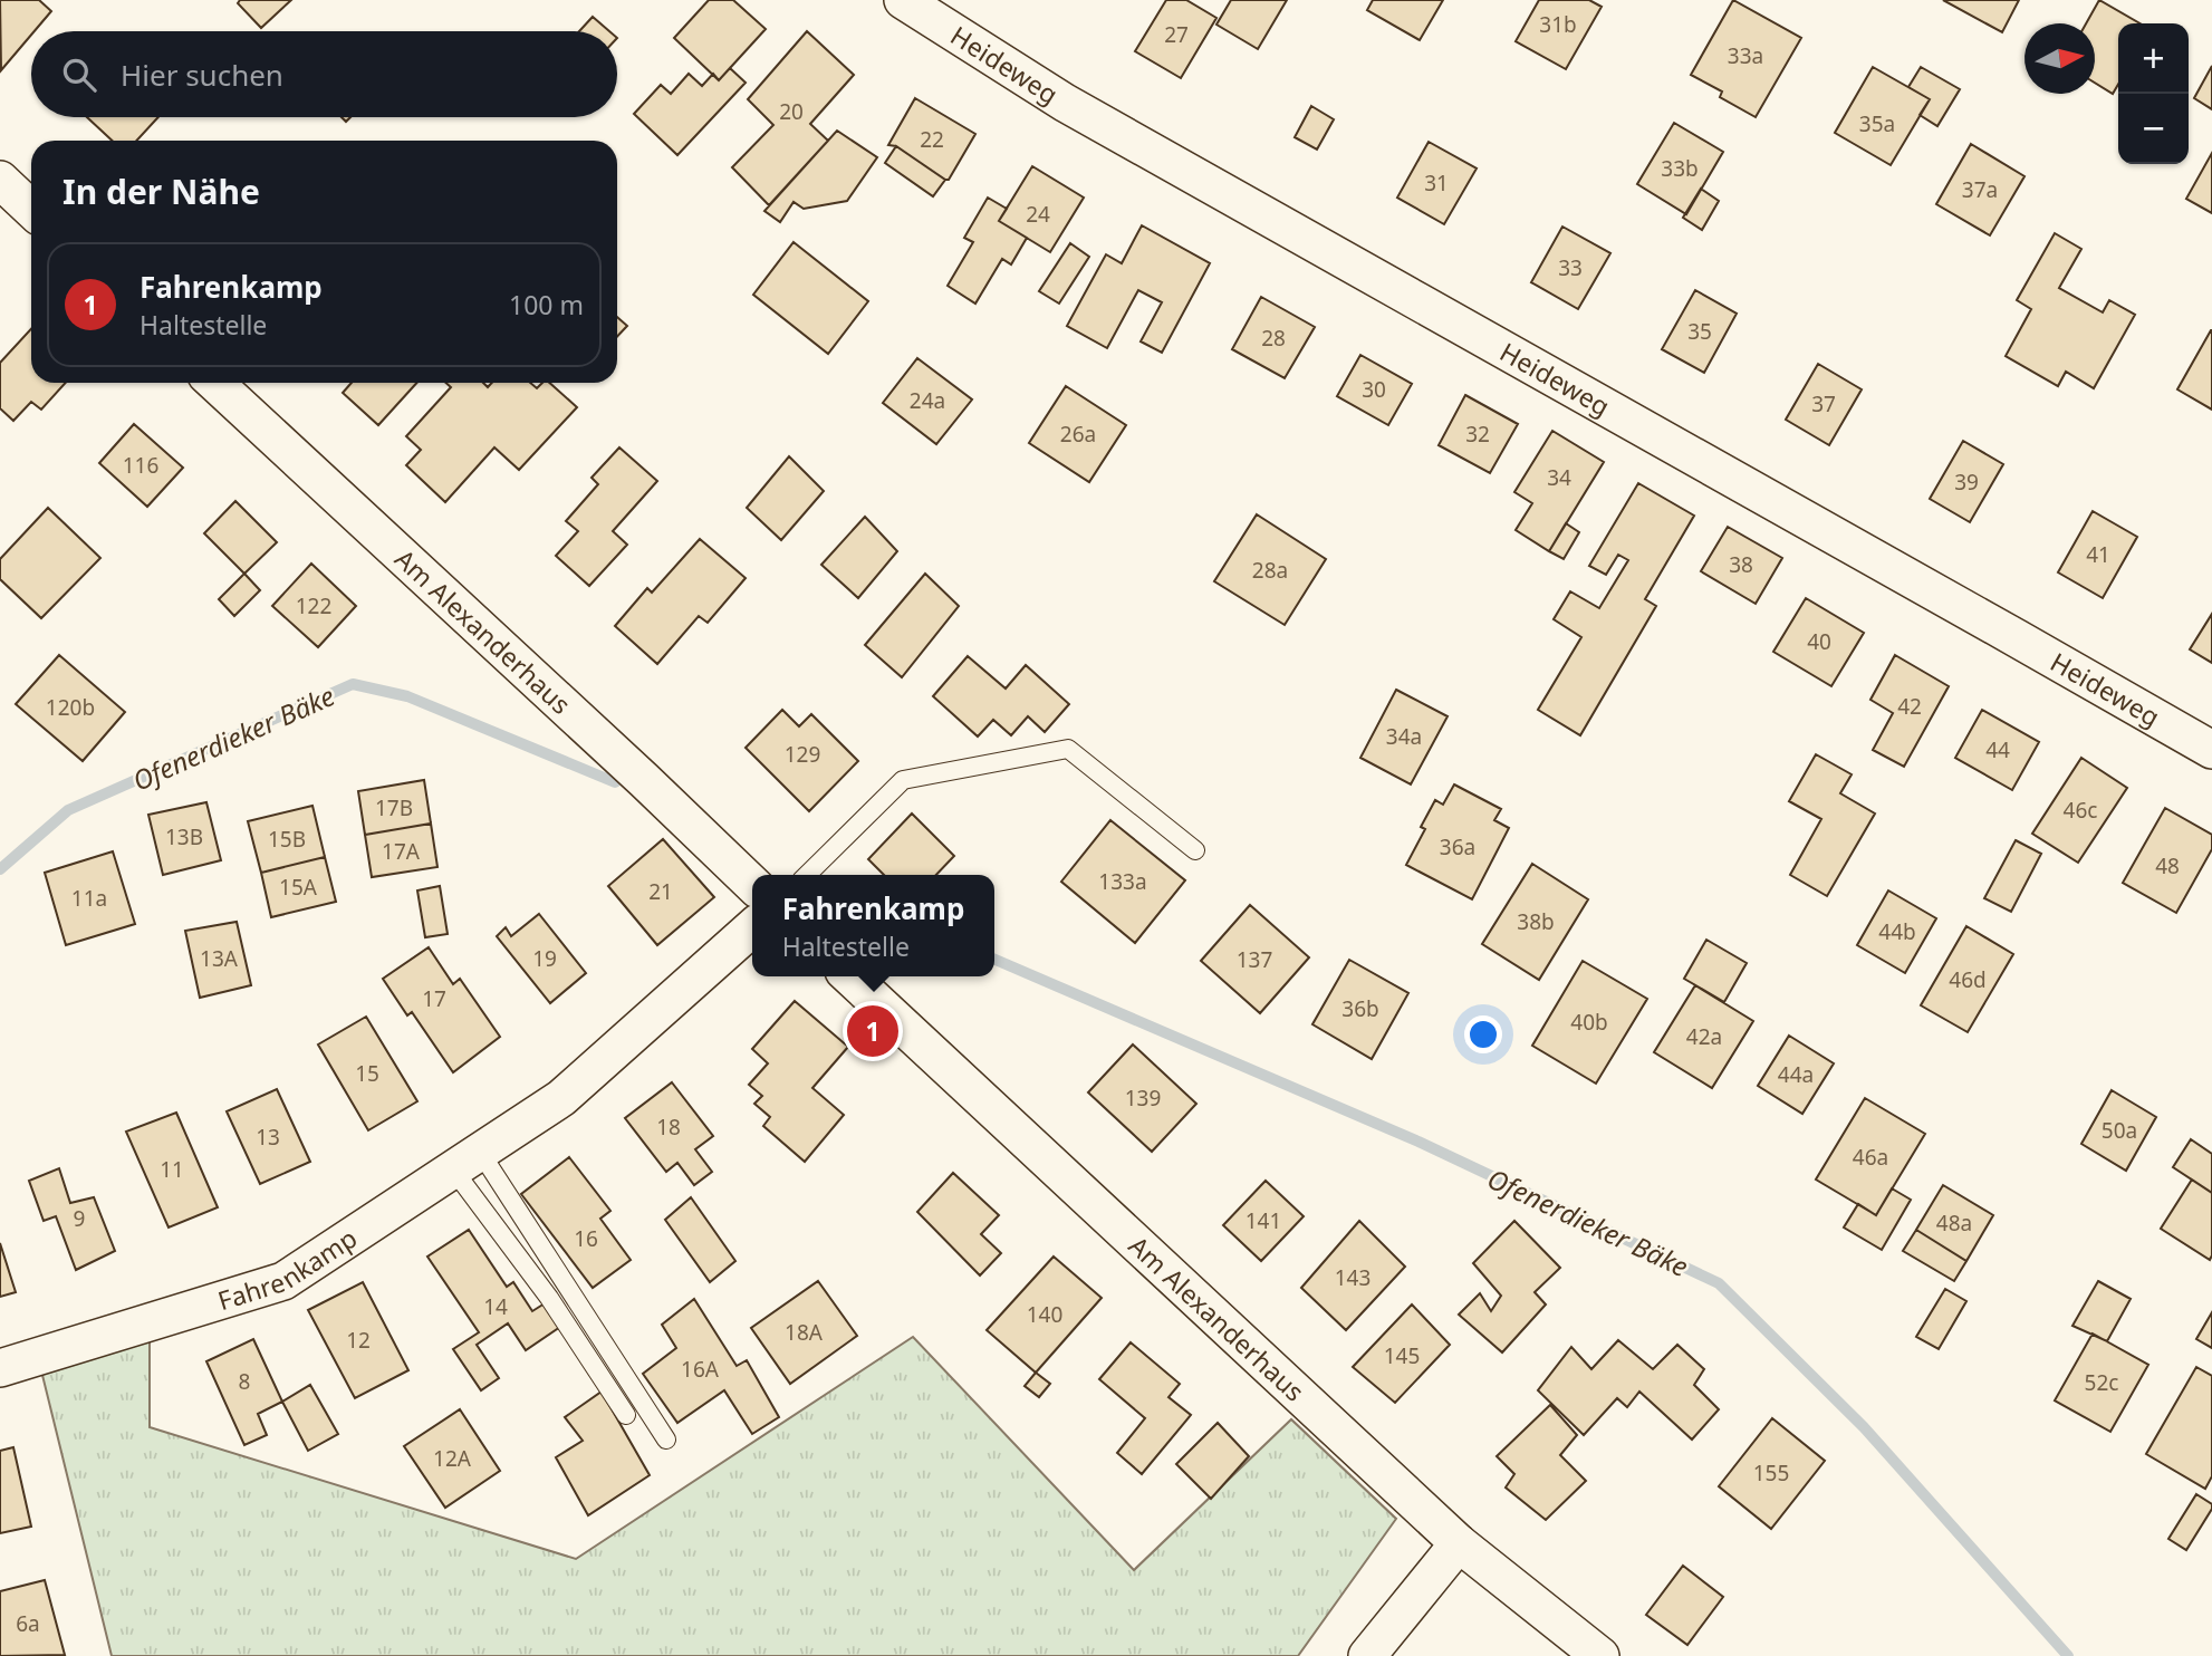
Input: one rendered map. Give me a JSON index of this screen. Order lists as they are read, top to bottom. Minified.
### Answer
{"streets":{"street":["Heideweg","Am Alexanderhaus","Fahrenkamp"]},"water":["Ofenerdieker Bäke"],"house_numbers":["31b","27","33a","20","35a","22","33b","31","37a","24","33","35","28","30","24a","37","26a","32","116","34","39","41","38","28a","122","40","42","120b","34a","44","129","17B","46c","13B","15B","36a","17A","48","133a","15A","21","11a","38b","44b","13A","19","137","46d","17","36b","40b","42a","15","44a","139","18","50a","13","46a","11","9","141","48a","16","143","14","140","18A","12","145","16A","8","52c","12A","155","6a"],"north":"right","page":{"map_buttons":["+","−"],"search":"Hier suchen","heading":"In der Nähe","list":[{"mark":"1","name":"Fahrenkamp","note":"Haltestelle","value":"100 m"}],"popup":["Fahrenkamp","Haltestelle"],"pins":"1"}}
